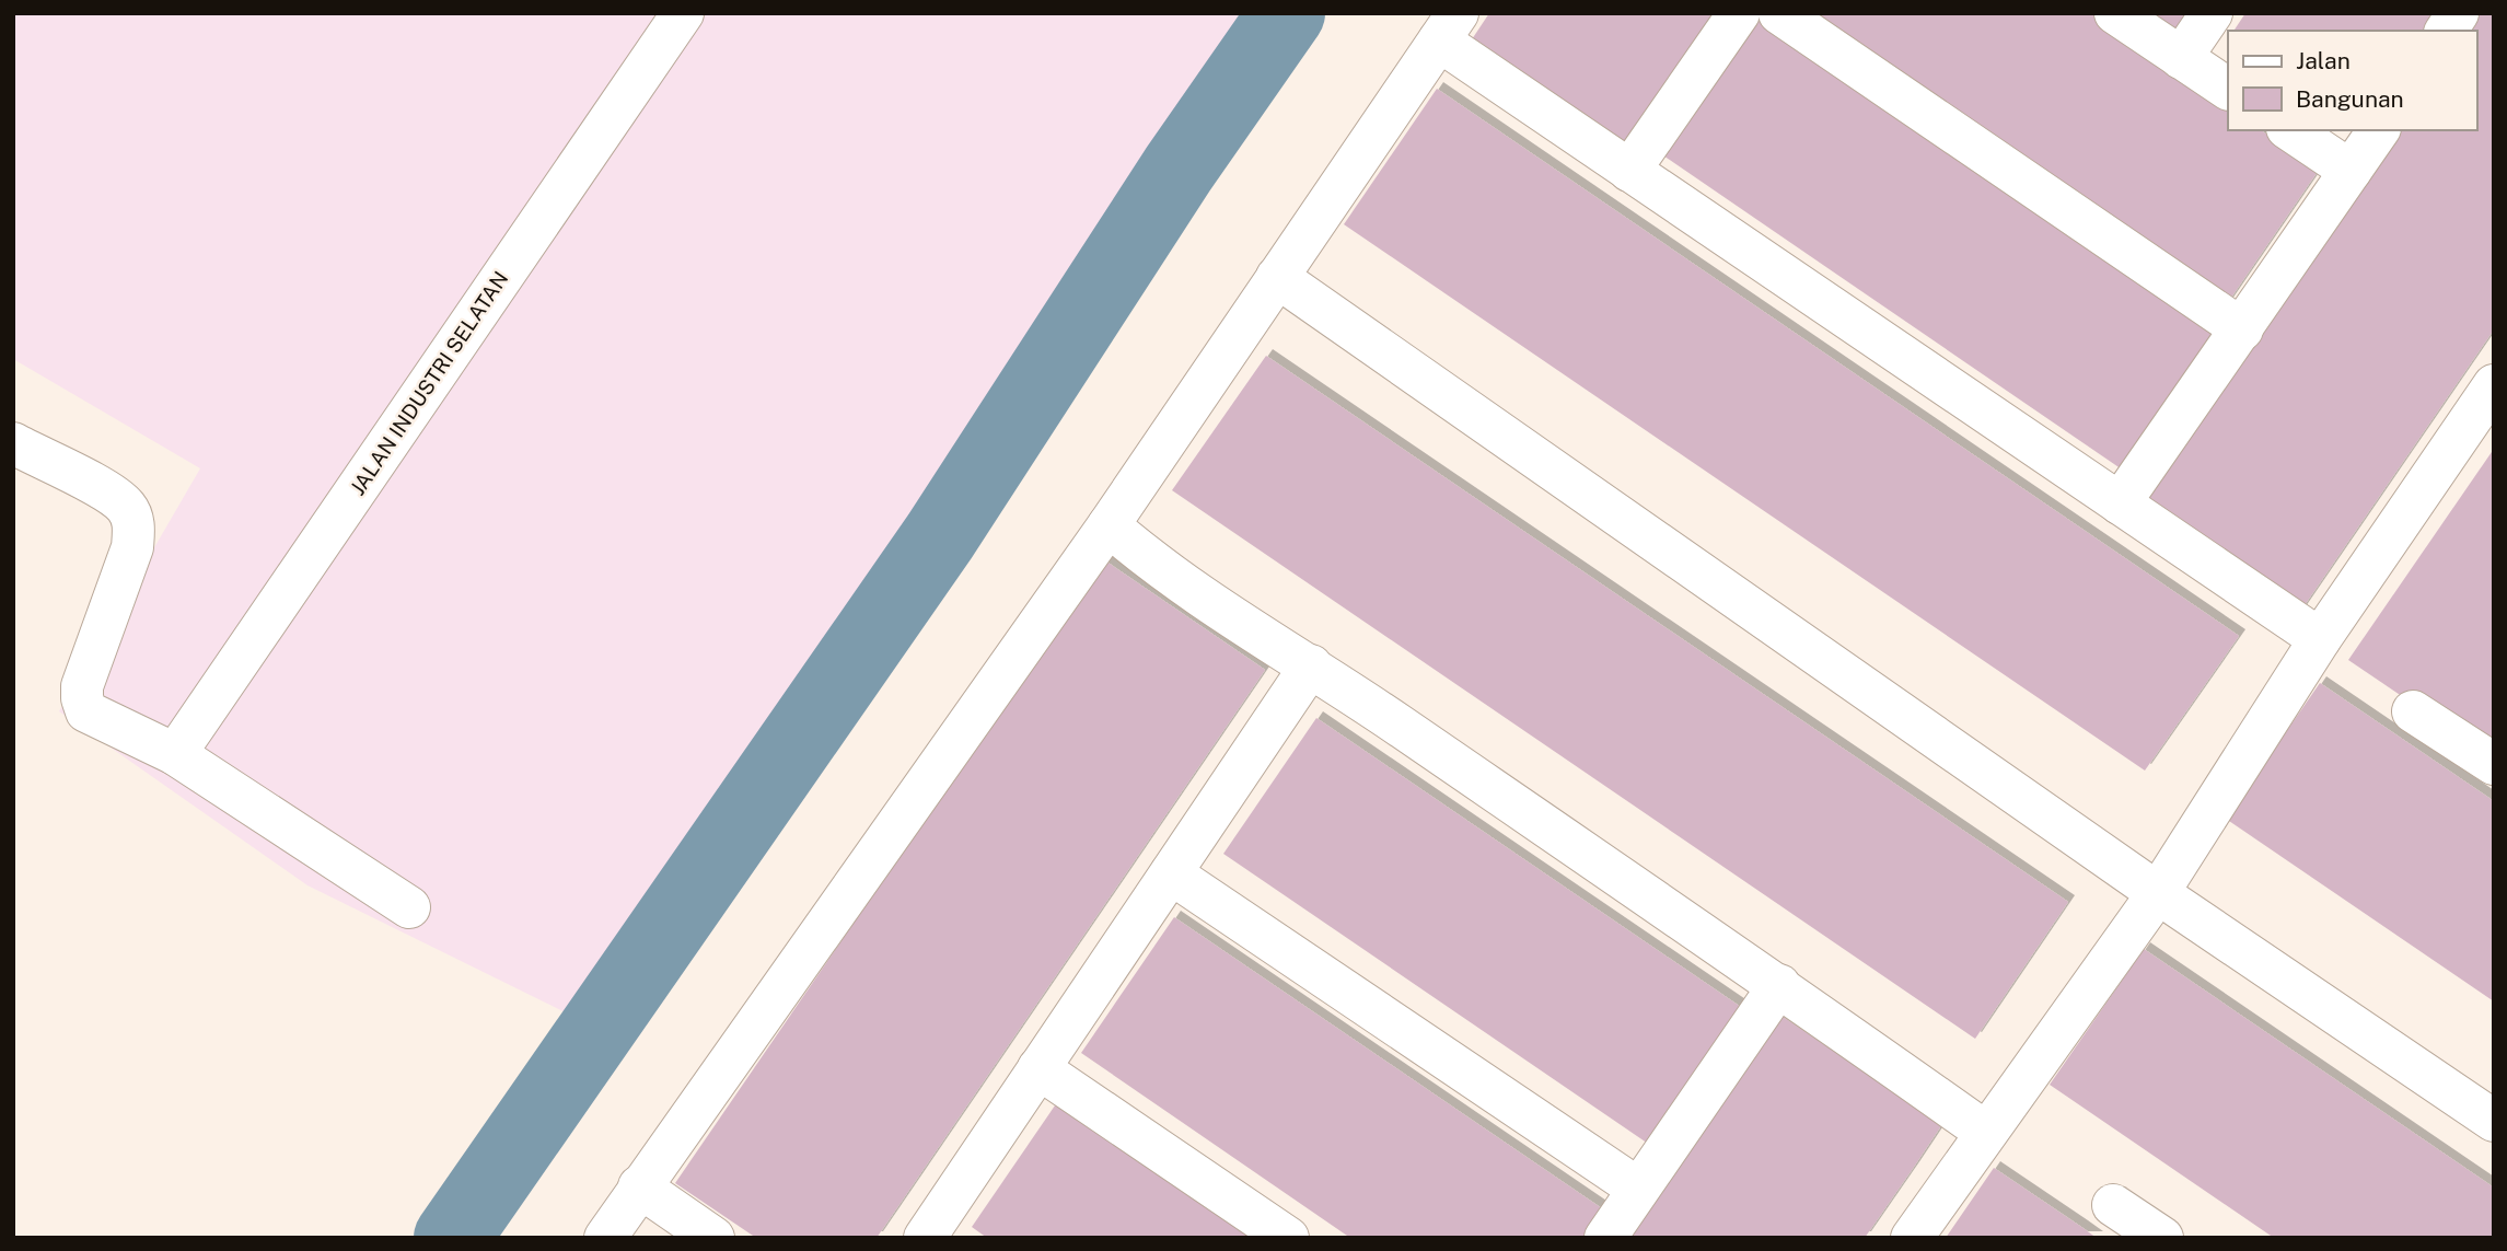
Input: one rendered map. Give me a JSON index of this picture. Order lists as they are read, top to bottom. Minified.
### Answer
{"streets":{"street":["JALAN INDUSTRI SELATAN"]},"legend":["Jalan","Bangunan"]}
